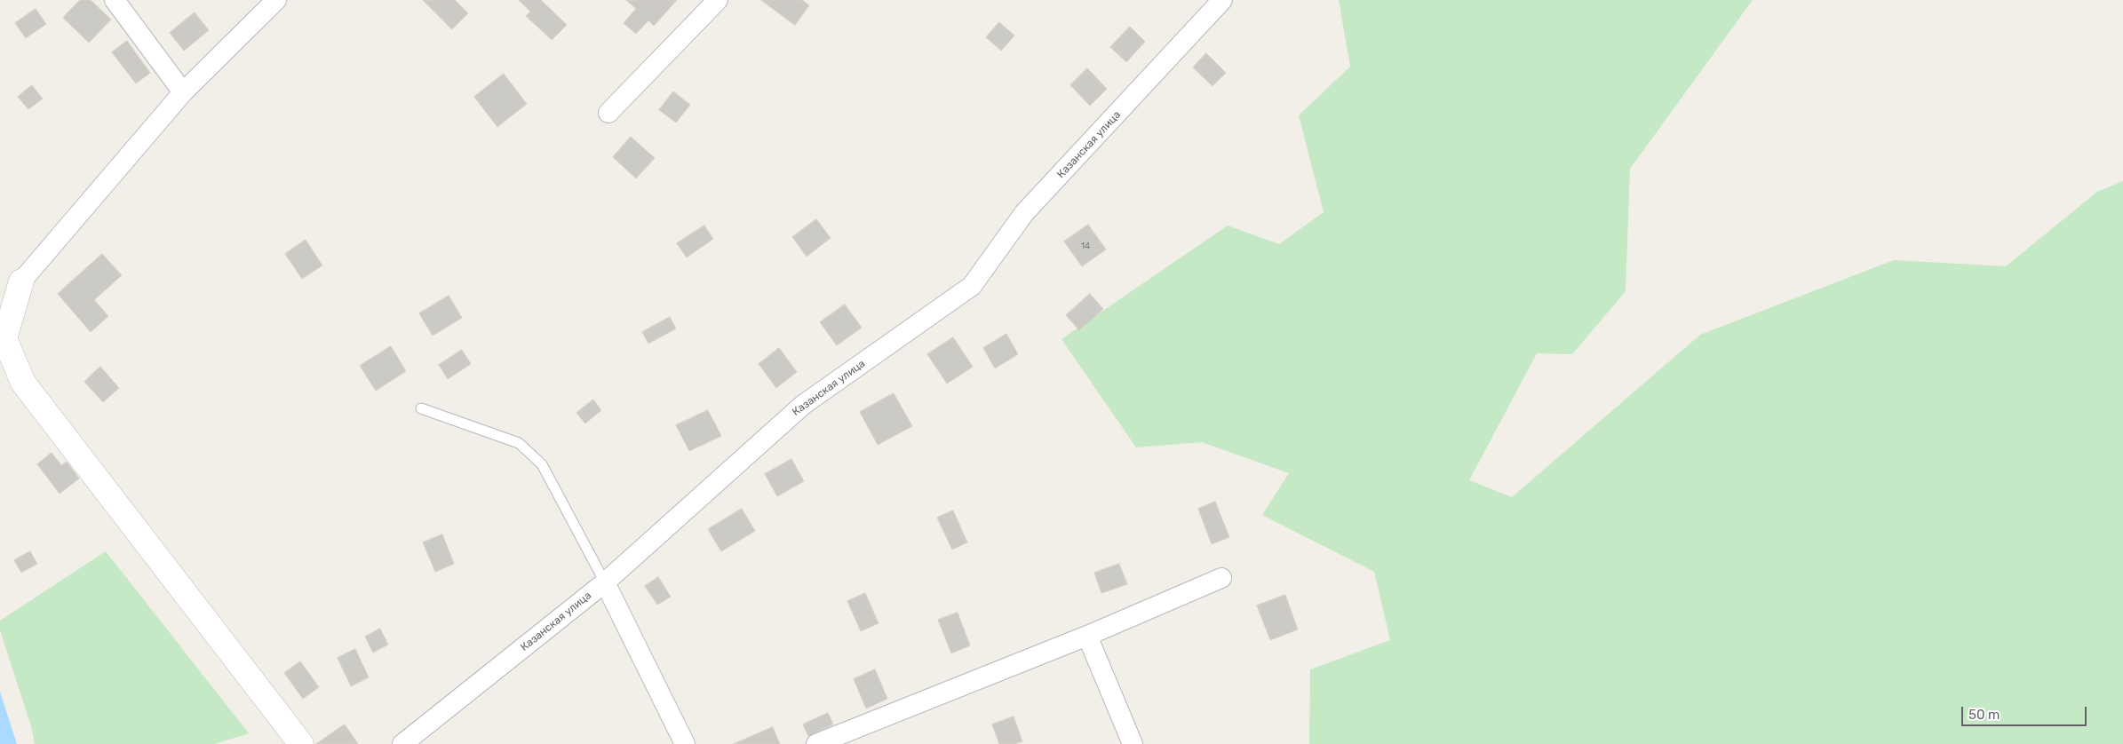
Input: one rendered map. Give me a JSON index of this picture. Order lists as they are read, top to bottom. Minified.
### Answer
{"streets":{"street":["Казанская улица"]},"house_numbers":["14"],"scale_bar":"50 m"}
